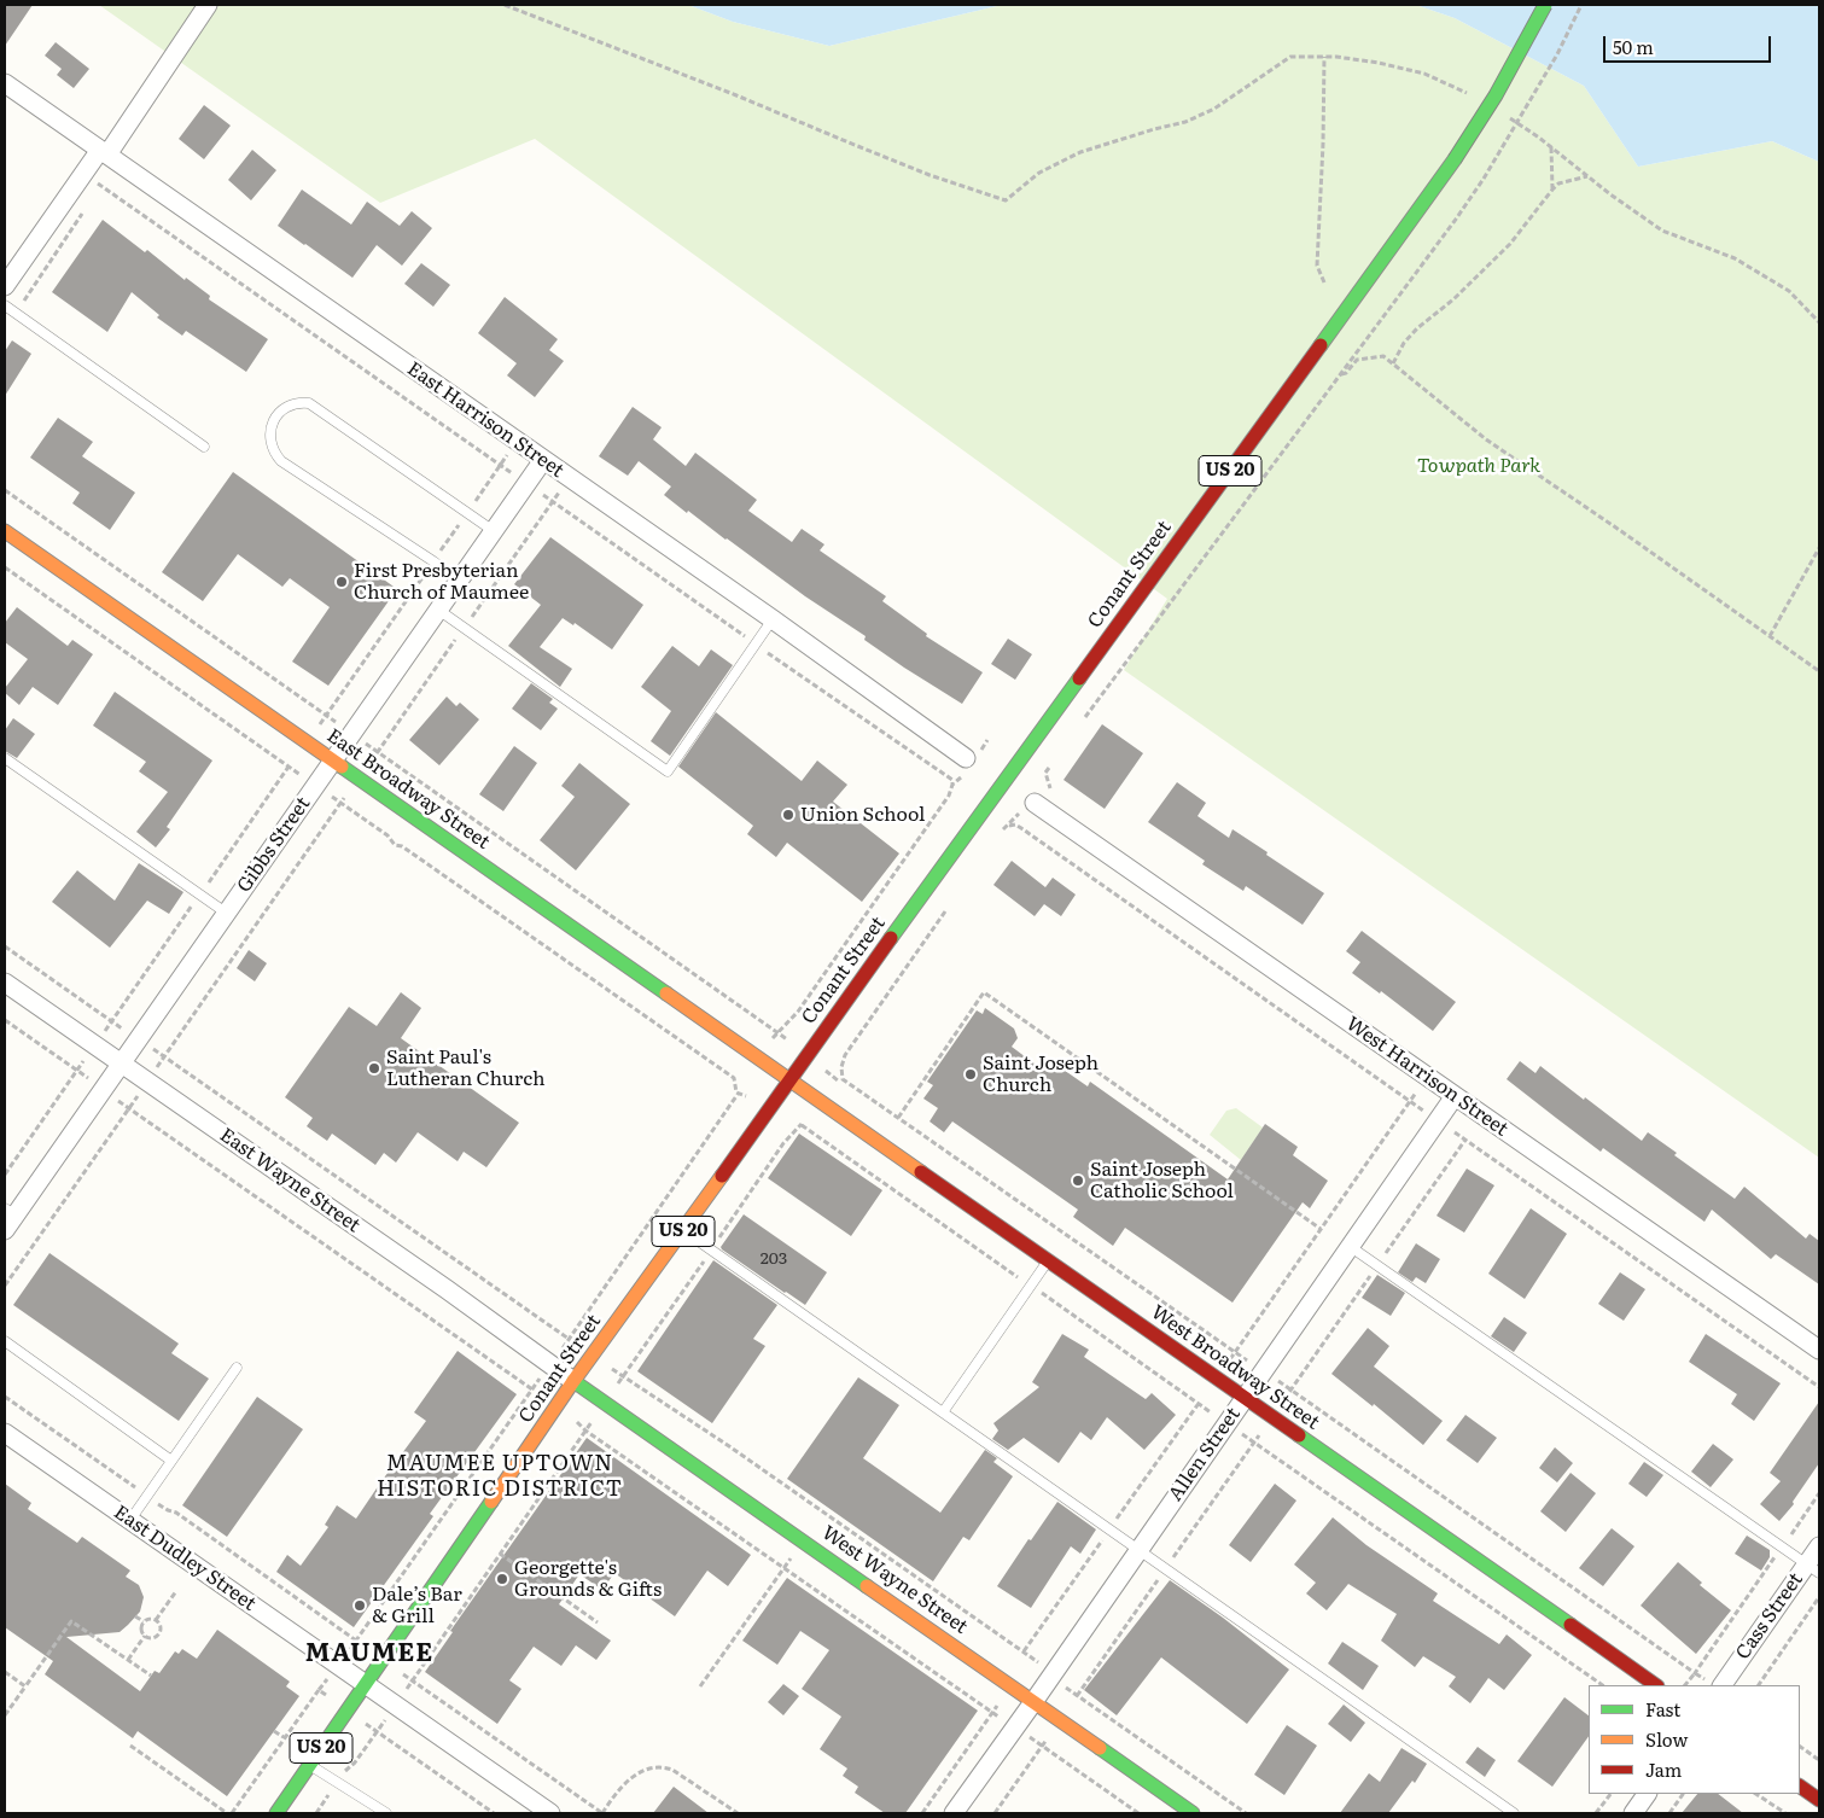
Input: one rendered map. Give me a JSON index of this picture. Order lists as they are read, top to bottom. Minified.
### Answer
{"streets":{"street":["East Harrison Street","US 20","Conant Street","East Broadway Street","Gibbs Street","West Harrison Street","East Wayne Street","West Broadway Street","Allen Street","East Dudley Street","West Wayne Street","Cass Street"]},"crossings":[["East Harrison Street","Gibbs Street"],["Conant Street","East Broadway Street"],["Conant Street","East Wayne Street"],["Conant Street","West Broadway Street"],["Conant Street","East Dudley Street"],["Conant Street","West Wayne Street"],["East Broadway Street","Gibbs Street"],["East Broadway Street","West Broadway Street"],["Gibbs Street","East Wayne Street"],["West Harrison Street","Allen Street"],["East Wayne Street","West Wayne Street"],["West Broadway Street","Allen Street"],["Allen Street","West Wayne Street"]],"districts":["MAUMEE UPTOWN HISTORIC DISTRICT","MAUMEE"],"parks":["Towpath Park"],"places":["First Presbyterian Church of Maumee","Union School","Saint Paul's Lutheran Church","Saint Joseph Church","Saint Joseph Catholic School","Georgette's Grounds & Gifts","Dale’s Bar & Grill"],"house_numbers":["203"],"legend":["Fast","Slow","Jam"],"scale_bar":"50 m"}
